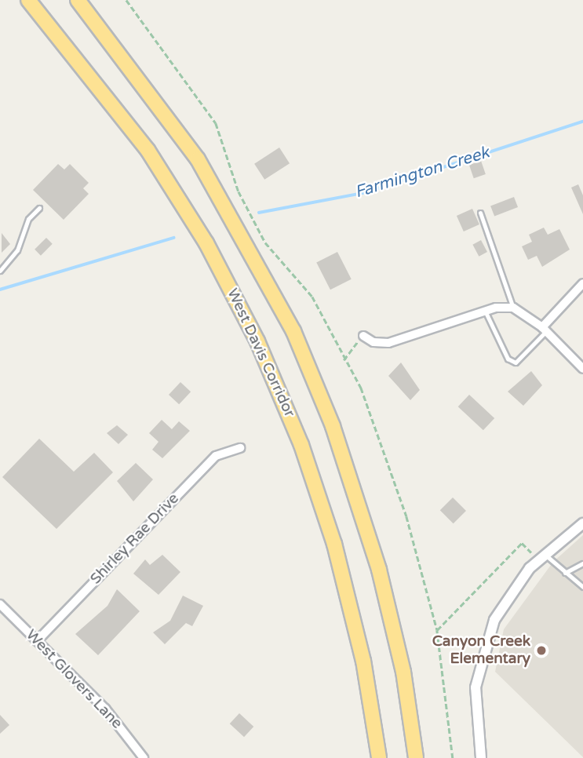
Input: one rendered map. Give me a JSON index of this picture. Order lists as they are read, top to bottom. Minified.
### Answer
{"streets":{"highway":["West Davis Corridor"],"street":["Shirley Rae Drive","West Glovers Lane"]},"crossings":[["Shirley Rae Drive","West Glovers Lane"]],"water":["Farmington Creek"],"places":["Canyon Creek Elementary"]}
